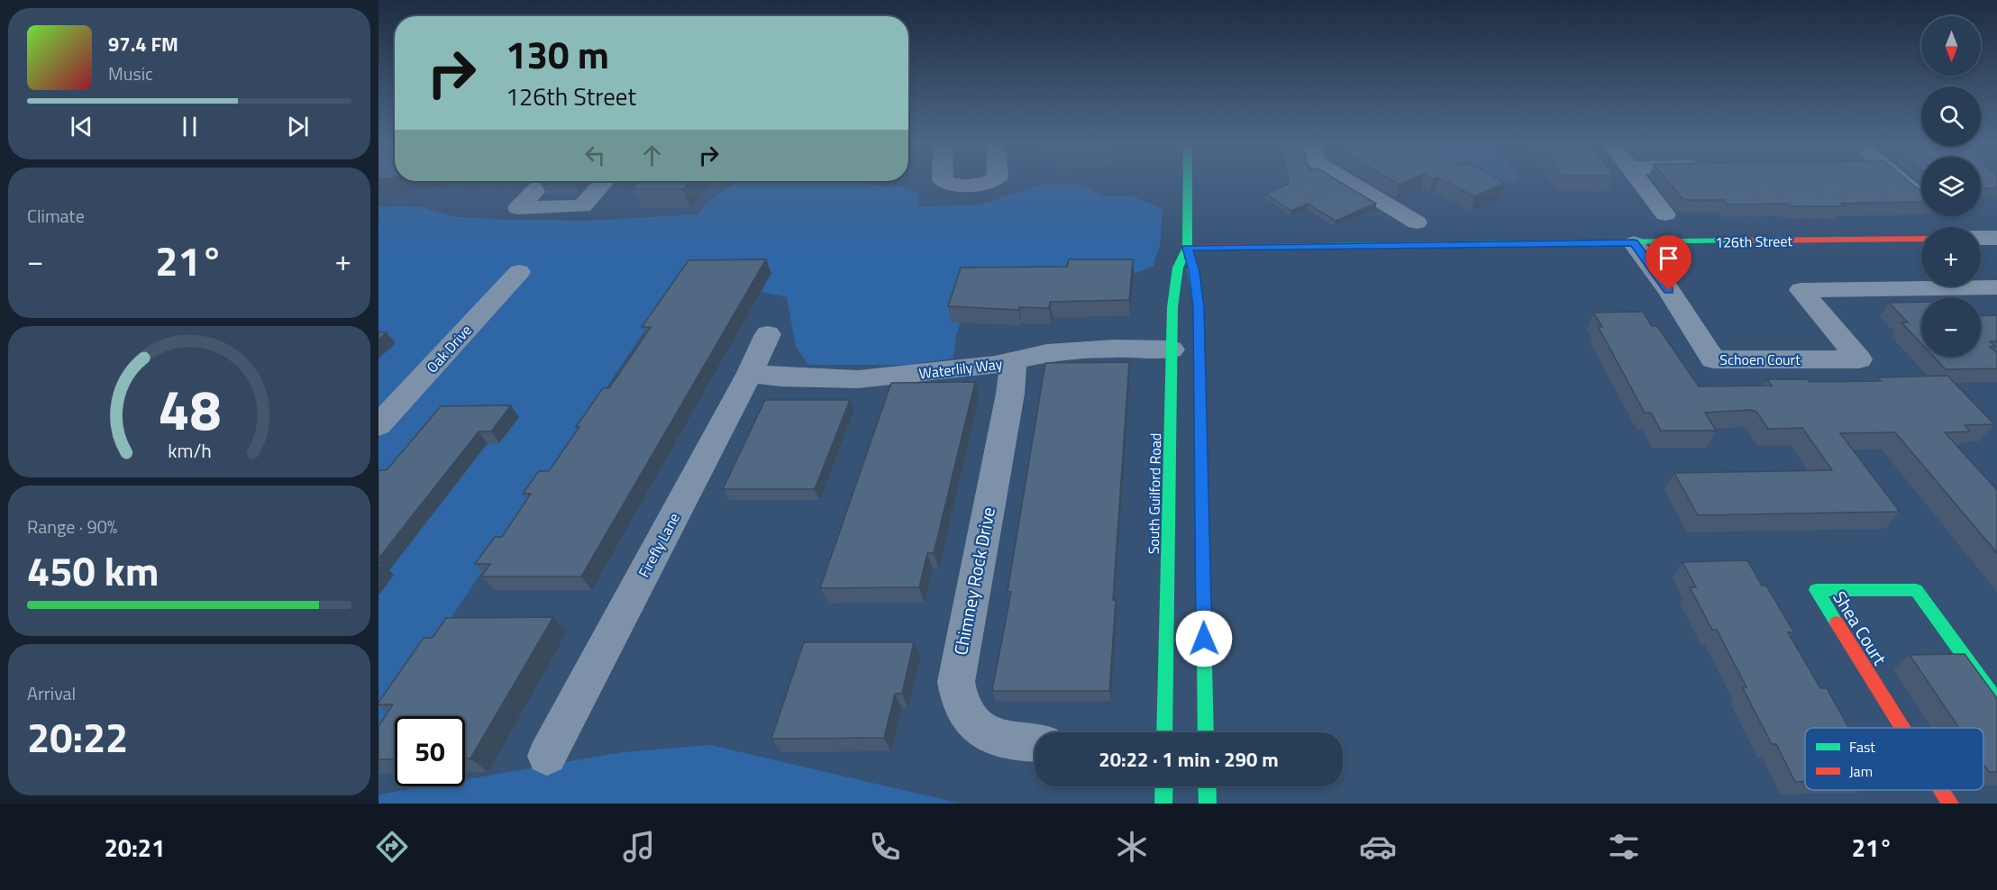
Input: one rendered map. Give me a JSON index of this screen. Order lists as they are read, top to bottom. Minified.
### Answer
{"streets":{"main road":["126th Street","South Guilford Road","Shea Court"],"street":["Oak Drive","Schoen Court","Waterlily Way","Firefly Lane","Chimney Rock Drive"]},"crossings":[["126th Street","Schoen Court"],["126th Street","South Guilford Road"],["Waterlily Way","South Guilford Road"],["Waterlily Way","Firefly Lane"],["Waterlily Way","Chimney Rock Drive"]],"legend":["Fast","Jam"],"north":"bottom","page":{"map_buttons":["+","−"],"turn":["130 m","126th Street"],"song":["97.4 FM","Music"],"tile":["Climate",["Range · 90%","450 km"],["Arrival","20:22"]],"heat":["−","21°","+"],"limit":"50","trip":"20:22 · 1 min · 290 m","tabs":["20:21","21°"],"gauge":["48","km/h"]}}
